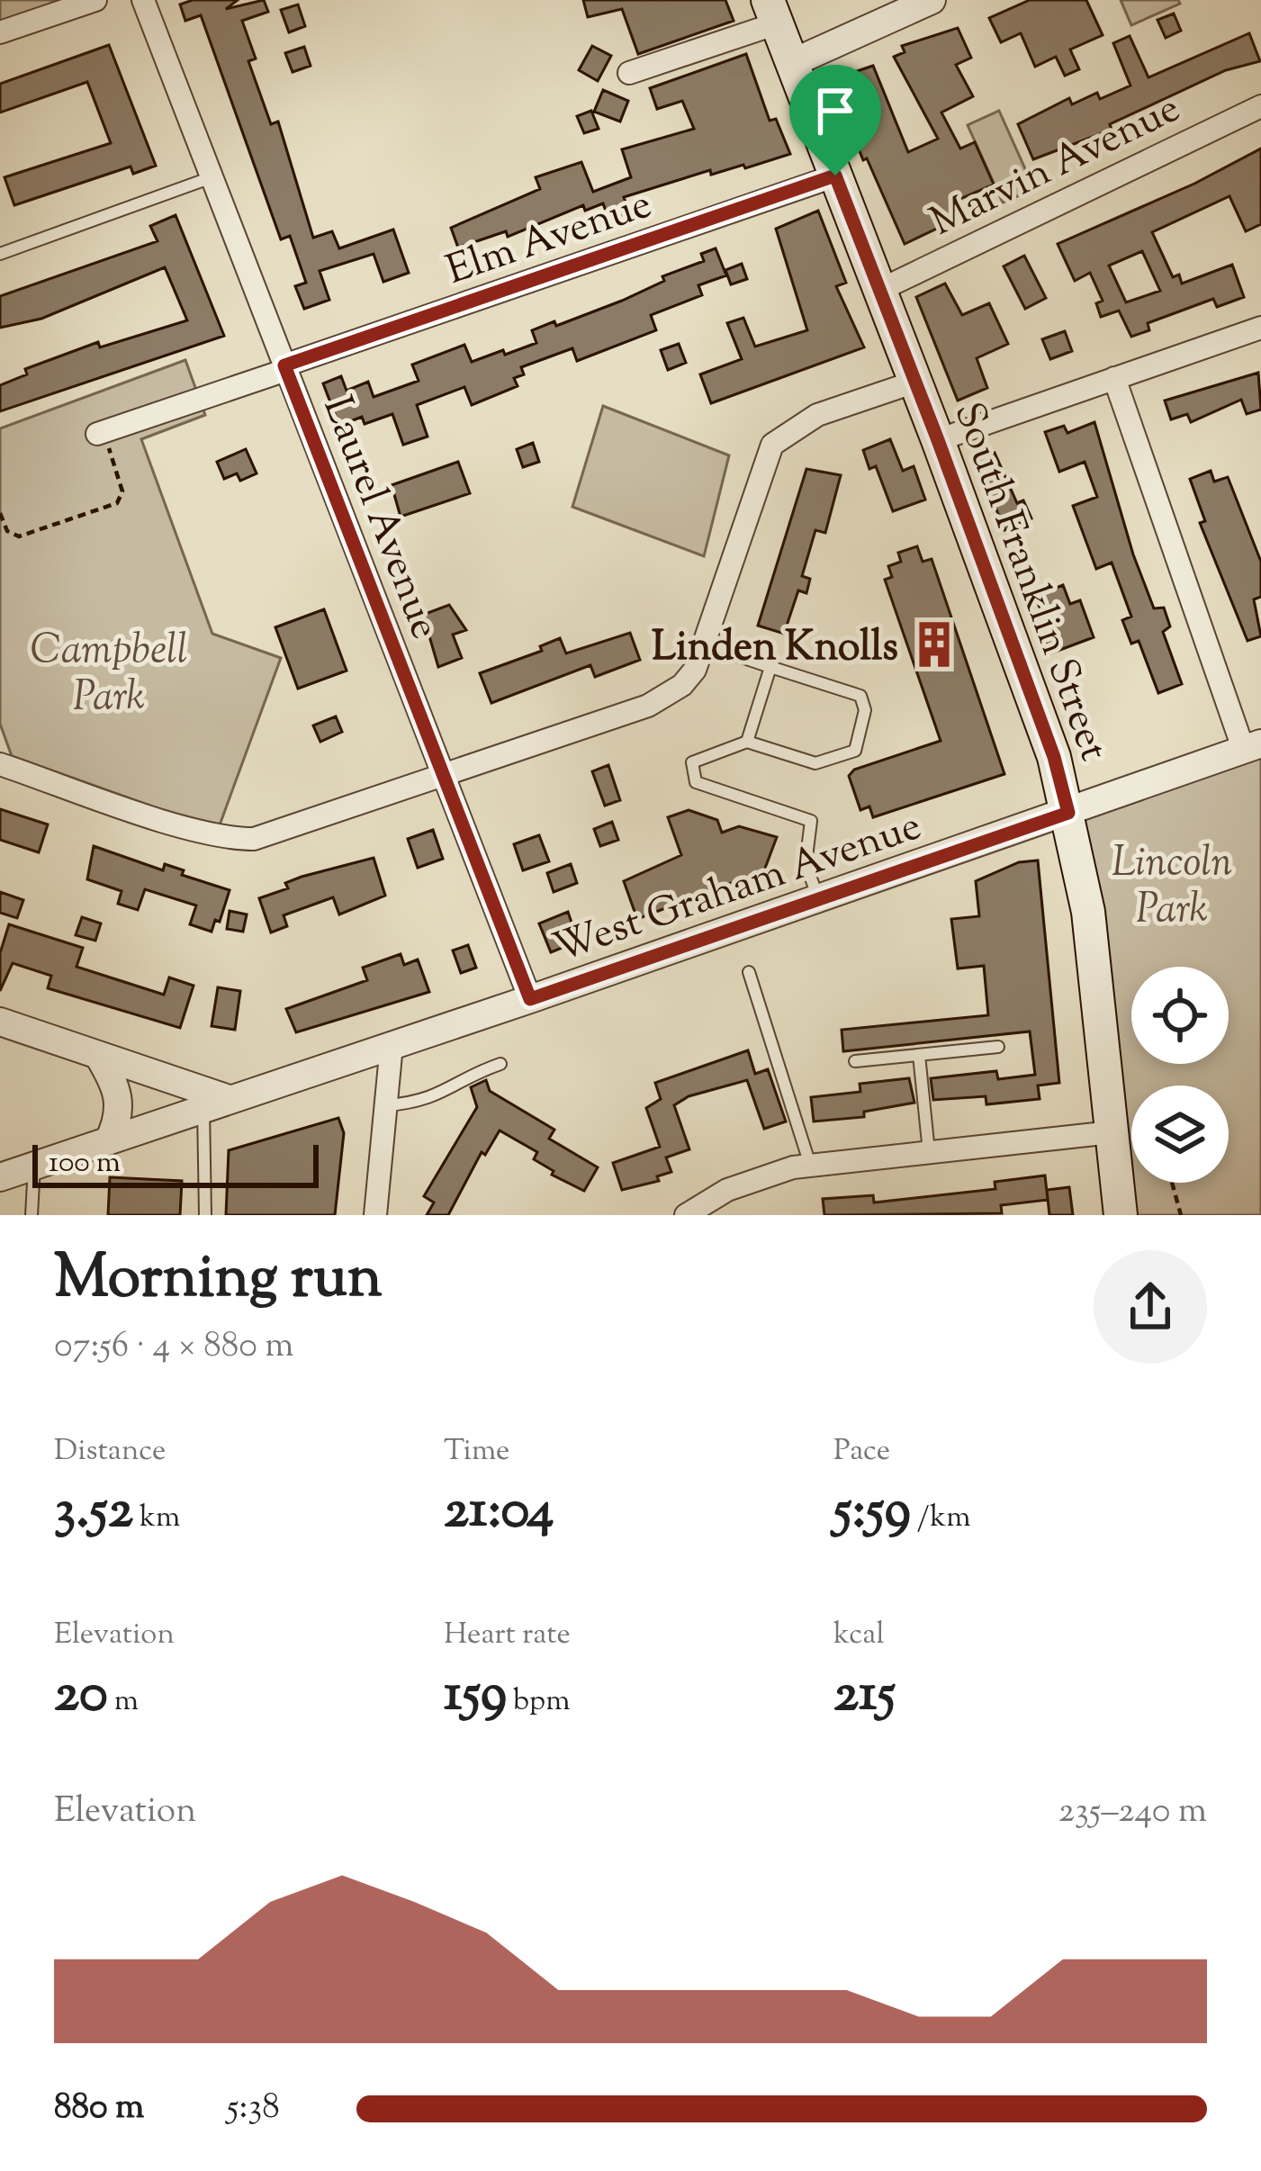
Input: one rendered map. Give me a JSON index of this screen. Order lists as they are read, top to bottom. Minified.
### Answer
{"streets":{"main road":["South Franklin Street"],"street":["Marvin Avenue","Elm Avenue","Laurel Avenue","West Graham Avenue"]},"crossings":[["Marvin Avenue","South Franklin Street"],["Elm Avenue","Laurel Avenue"],["Elm Avenue","South Franklin Street"],["Laurel Avenue","West Graham Avenue"],["South Franklin Street","West Graham Avenue"]],"parks":["Campbell Park","Lincoln Park"],"places":{"building":["Linden Knolls"]},"scale_bar":"100 m","page":{"scale":"100 m","heading":["Morning run","07:56 · 4 × 880 m"],"stats":[["Distance","3.52 km"],["Time","21:04"],["Pace","5:59 /km"],["Elevation","20 m"],["Heart rate","159 bpm"],["kcal","215"]],"chart":["Elevation","235–240 m"],"list":[{"name":"880 m","note":"5:38"}]}}
